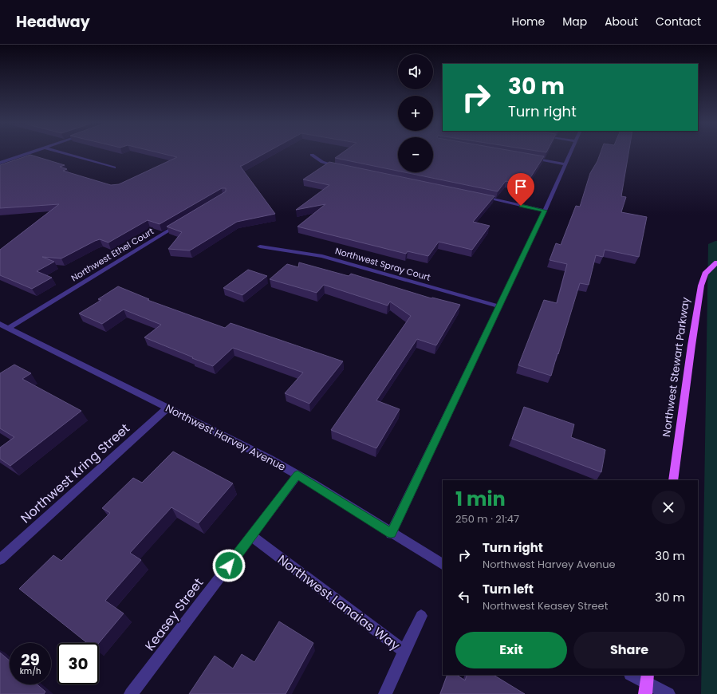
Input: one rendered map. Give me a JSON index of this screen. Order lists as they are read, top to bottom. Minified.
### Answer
{"streets":{"main road":["Northwest Stewart Parkway"],"street":["Northwest Ethel Court","Northwest Spray Court","Northwest Harvey Avenue","Northwest Kring Street","Northwest Lanaias Way","Keasey Street"]},"crossings":[["Northwest Ethel Court","Northwest Harvey Avenue"],["Northwest Harvey Avenue","Northwest Kring Street"],["Northwest Harvey Avenue","Keasey Street"],["Northwest Lanaias Way","Keasey Street"]],"page":{"header":"Headway","nav":["Home","Map","About","Contact"],"map_buttons":["+","−"],"turn":["30 m","Turn right"],"heading":["1 min","250 m · 21:47"],"list":[{"name":"Turn right","note":"Northwest Harvey Avenue","value":"30 m"},{"name":"Turn left","note":"Northwest Keasey Street","value":"30 m"}],"buttons":["Exit","Share"],"speed":"29 km/h","limit":"30"}}
